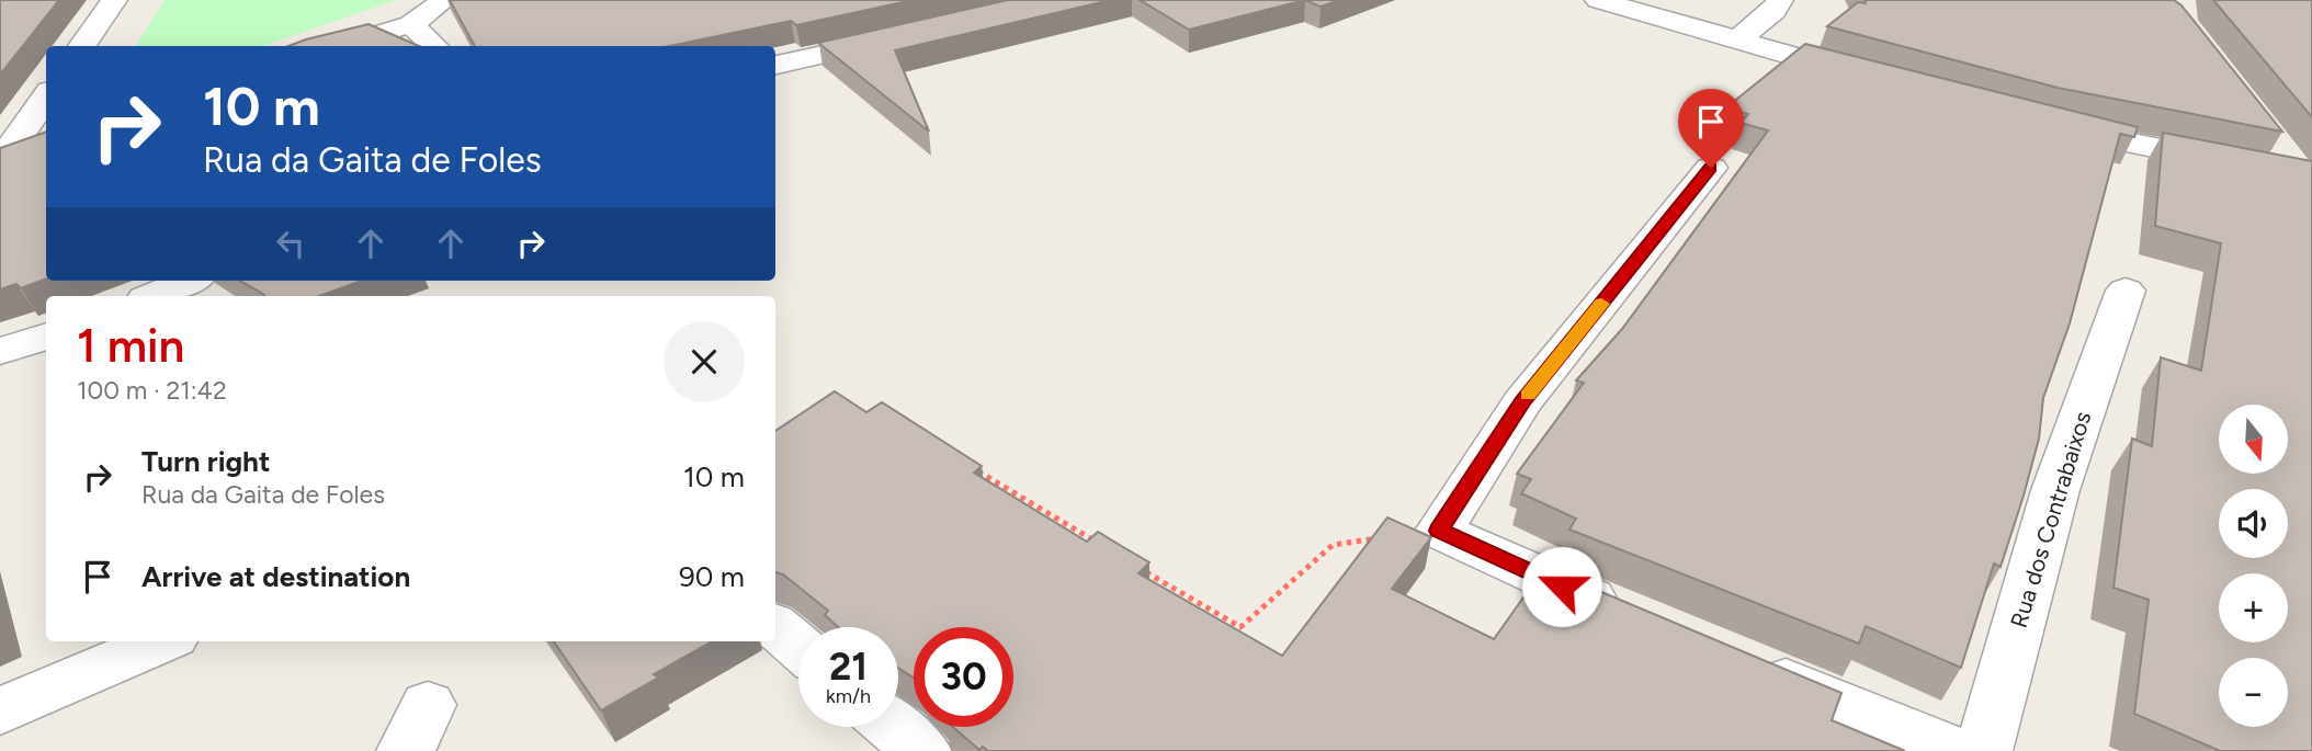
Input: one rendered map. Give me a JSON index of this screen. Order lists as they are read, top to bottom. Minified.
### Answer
{"streets":{"street":["Rua dos Contrabaixos"]},"north":"bottom","page":{"turn":["10 m","Rua da Gaita de Foles"],"heading":["1 min","100 m · 21:42"],"map_buttons":["+","−"],"list":[{"name":"Turn right","note":"Rua da Gaita de Foles","value":"10 m"},{"name":"Arrive at destination","value":"90 m"}],"speed":"21 km/h","limit":"30"}}
